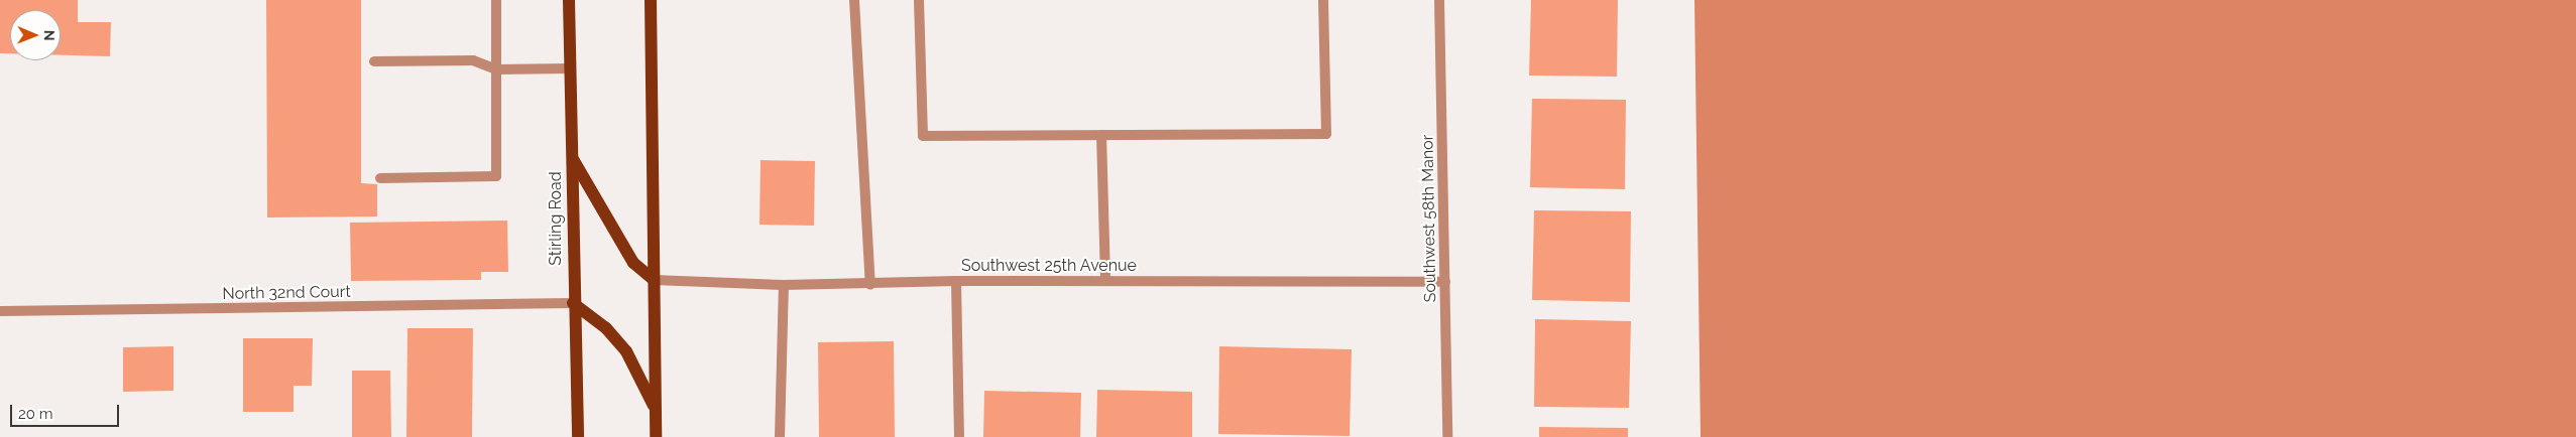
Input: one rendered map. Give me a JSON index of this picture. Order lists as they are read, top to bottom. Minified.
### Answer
{"streets":{"main road":["Stirling Road"],"street":["Southwest 58th Manor","Southwest 25th Avenue","North 32nd Court"]},"crossings":[["Stirling Road","North 32nd Court"],["Southwest 58th Manor","Southwest 25th Avenue"]],"scale_bar":"20 m","north":"right"}
